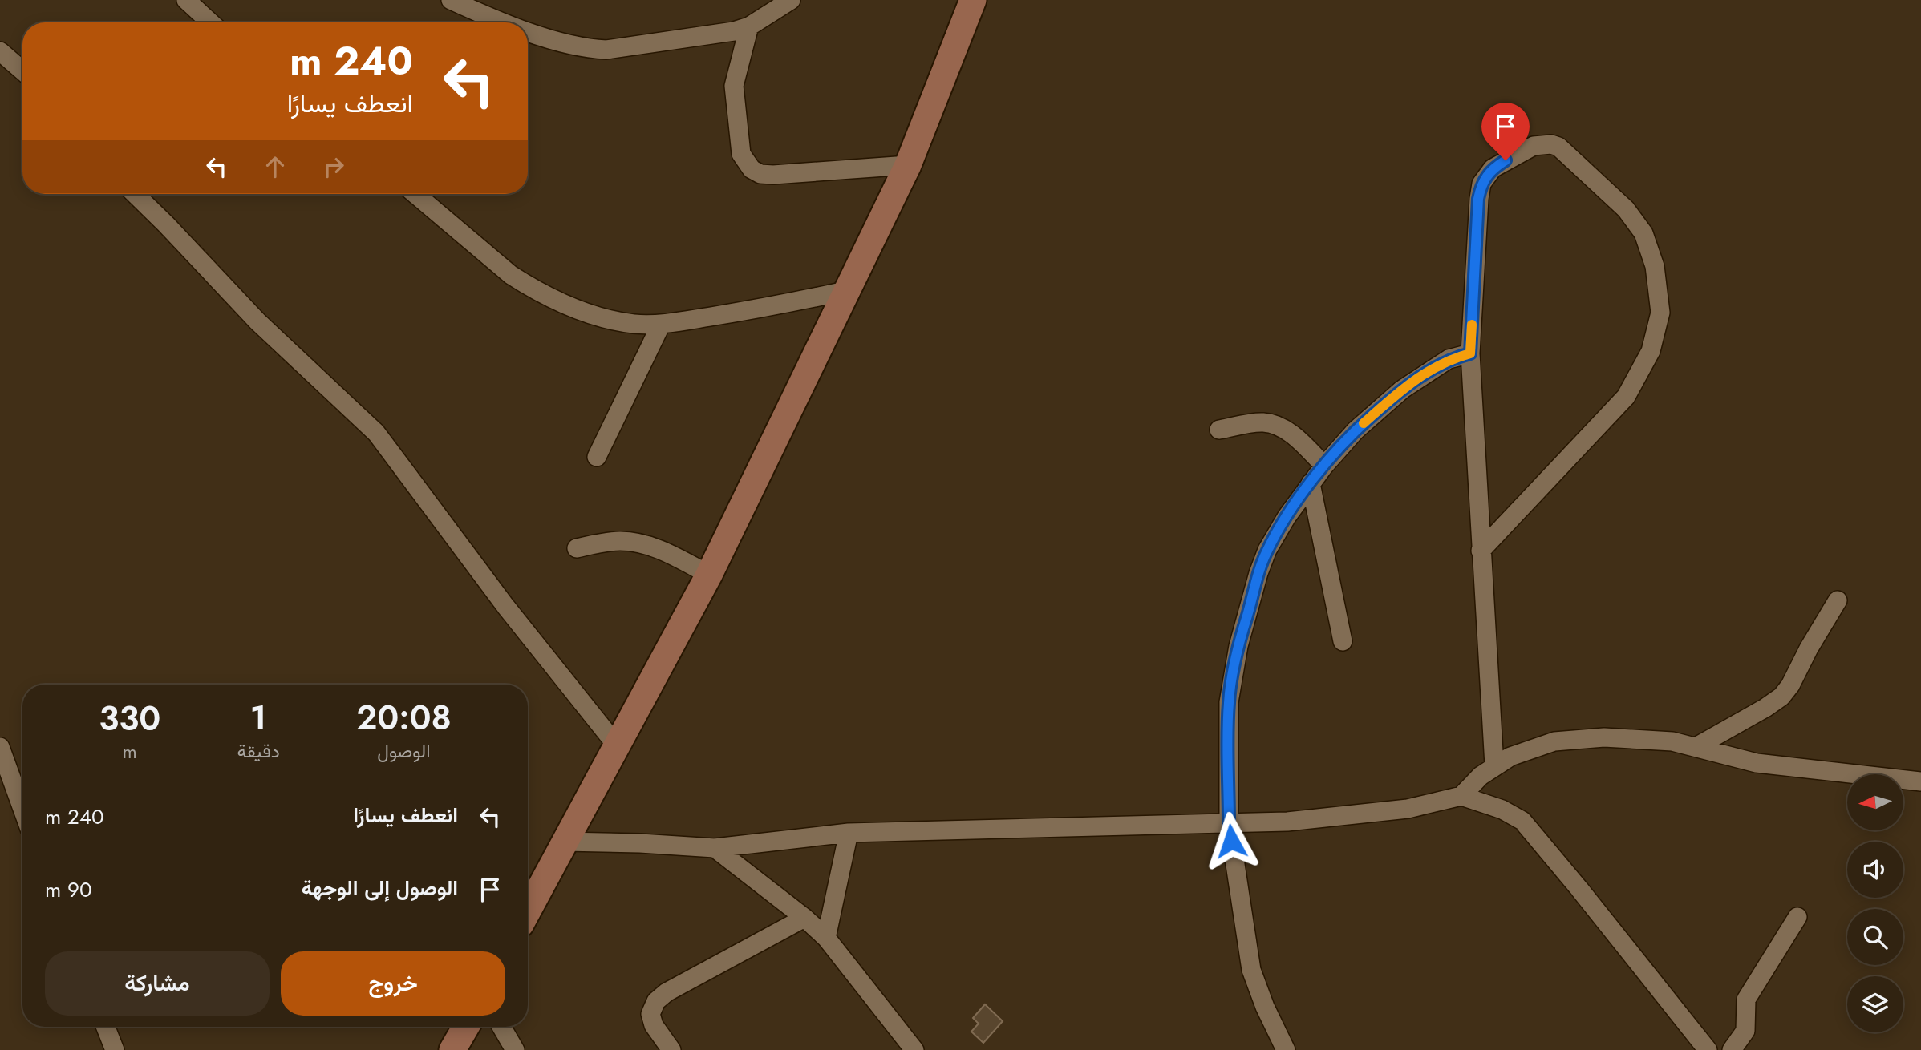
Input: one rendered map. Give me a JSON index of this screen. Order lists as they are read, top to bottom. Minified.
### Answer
{"north":"left","page":{"turn":["240 m","انعطف يسارًا"],"eta":["20:08","الوصول","1","دقيقة","330","m"],"list":[{"name":"انعطف يسارًا","value":"240 m"},{"name":"الوصول إلى الوجهة","value":"90 m"}],"buttons":["خروج","مشاركة"]}}
